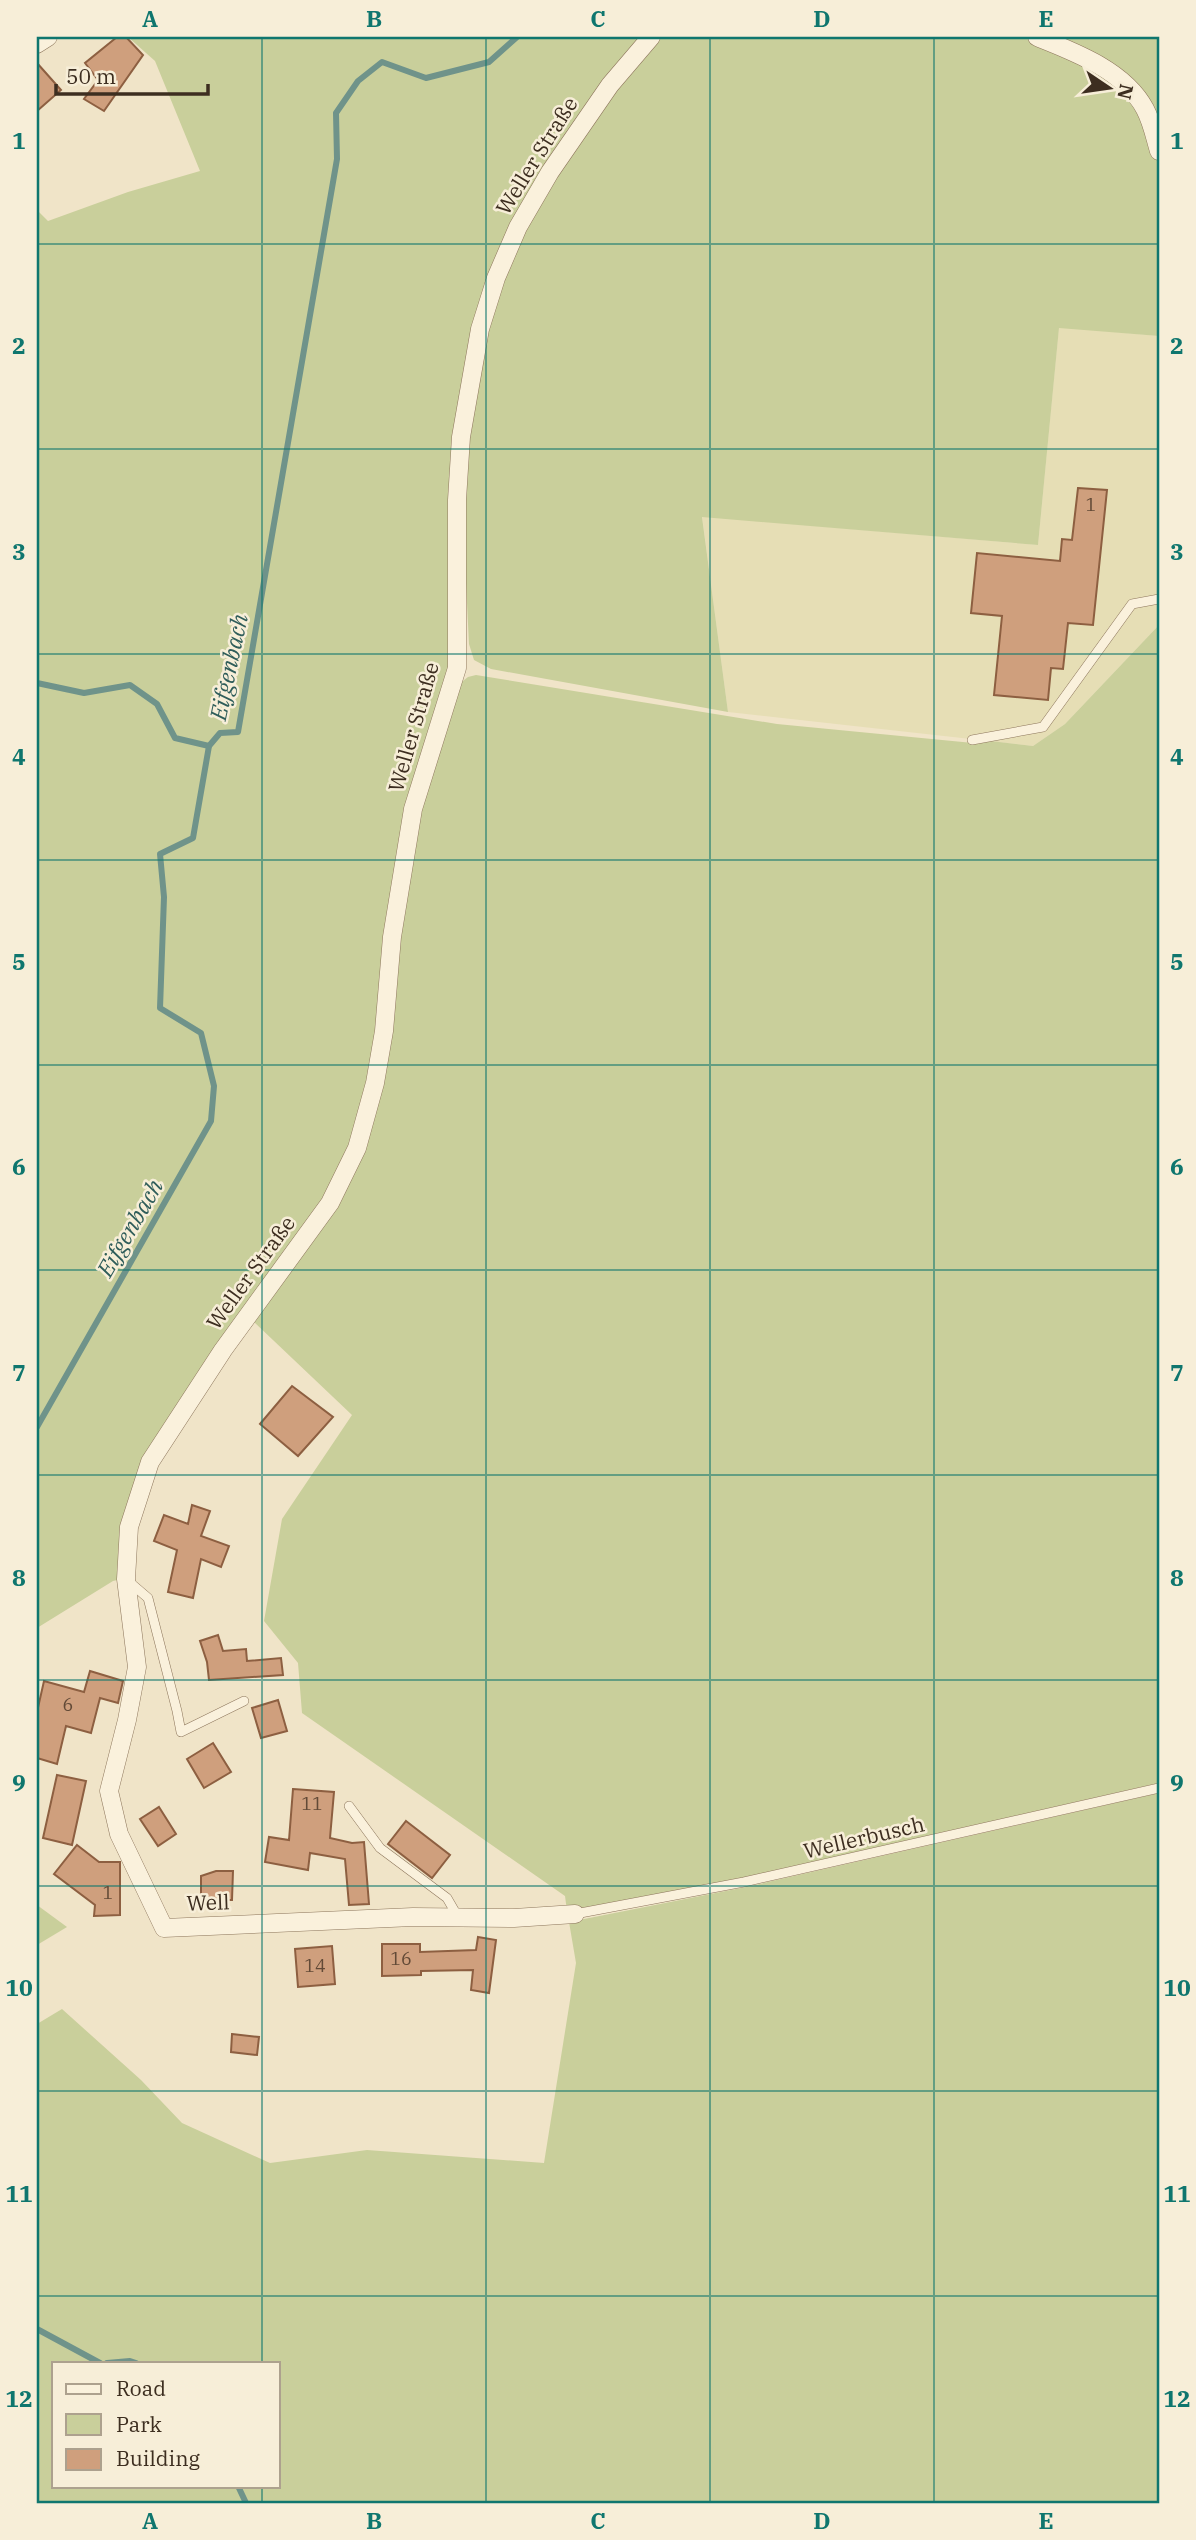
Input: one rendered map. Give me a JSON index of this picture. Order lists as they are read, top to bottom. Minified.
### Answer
{"streets":{"street":["Weller Straße","Well"],"lane":["Wellerbusch"]},"crossings":[["Weller Straße","Well"],["Wellerbusch","Well"]],"water":["Eifgenbach"],"house_numbers":["1","6","11","1","16","14"],"legend":["Road","Park","Building"],"scale_bar":"50 m","north":"right","grid":{"columns":["A","B","C","D","E"],"rows":["1","2","3","4","5","6","7","8","9","10","11","12"]}}
